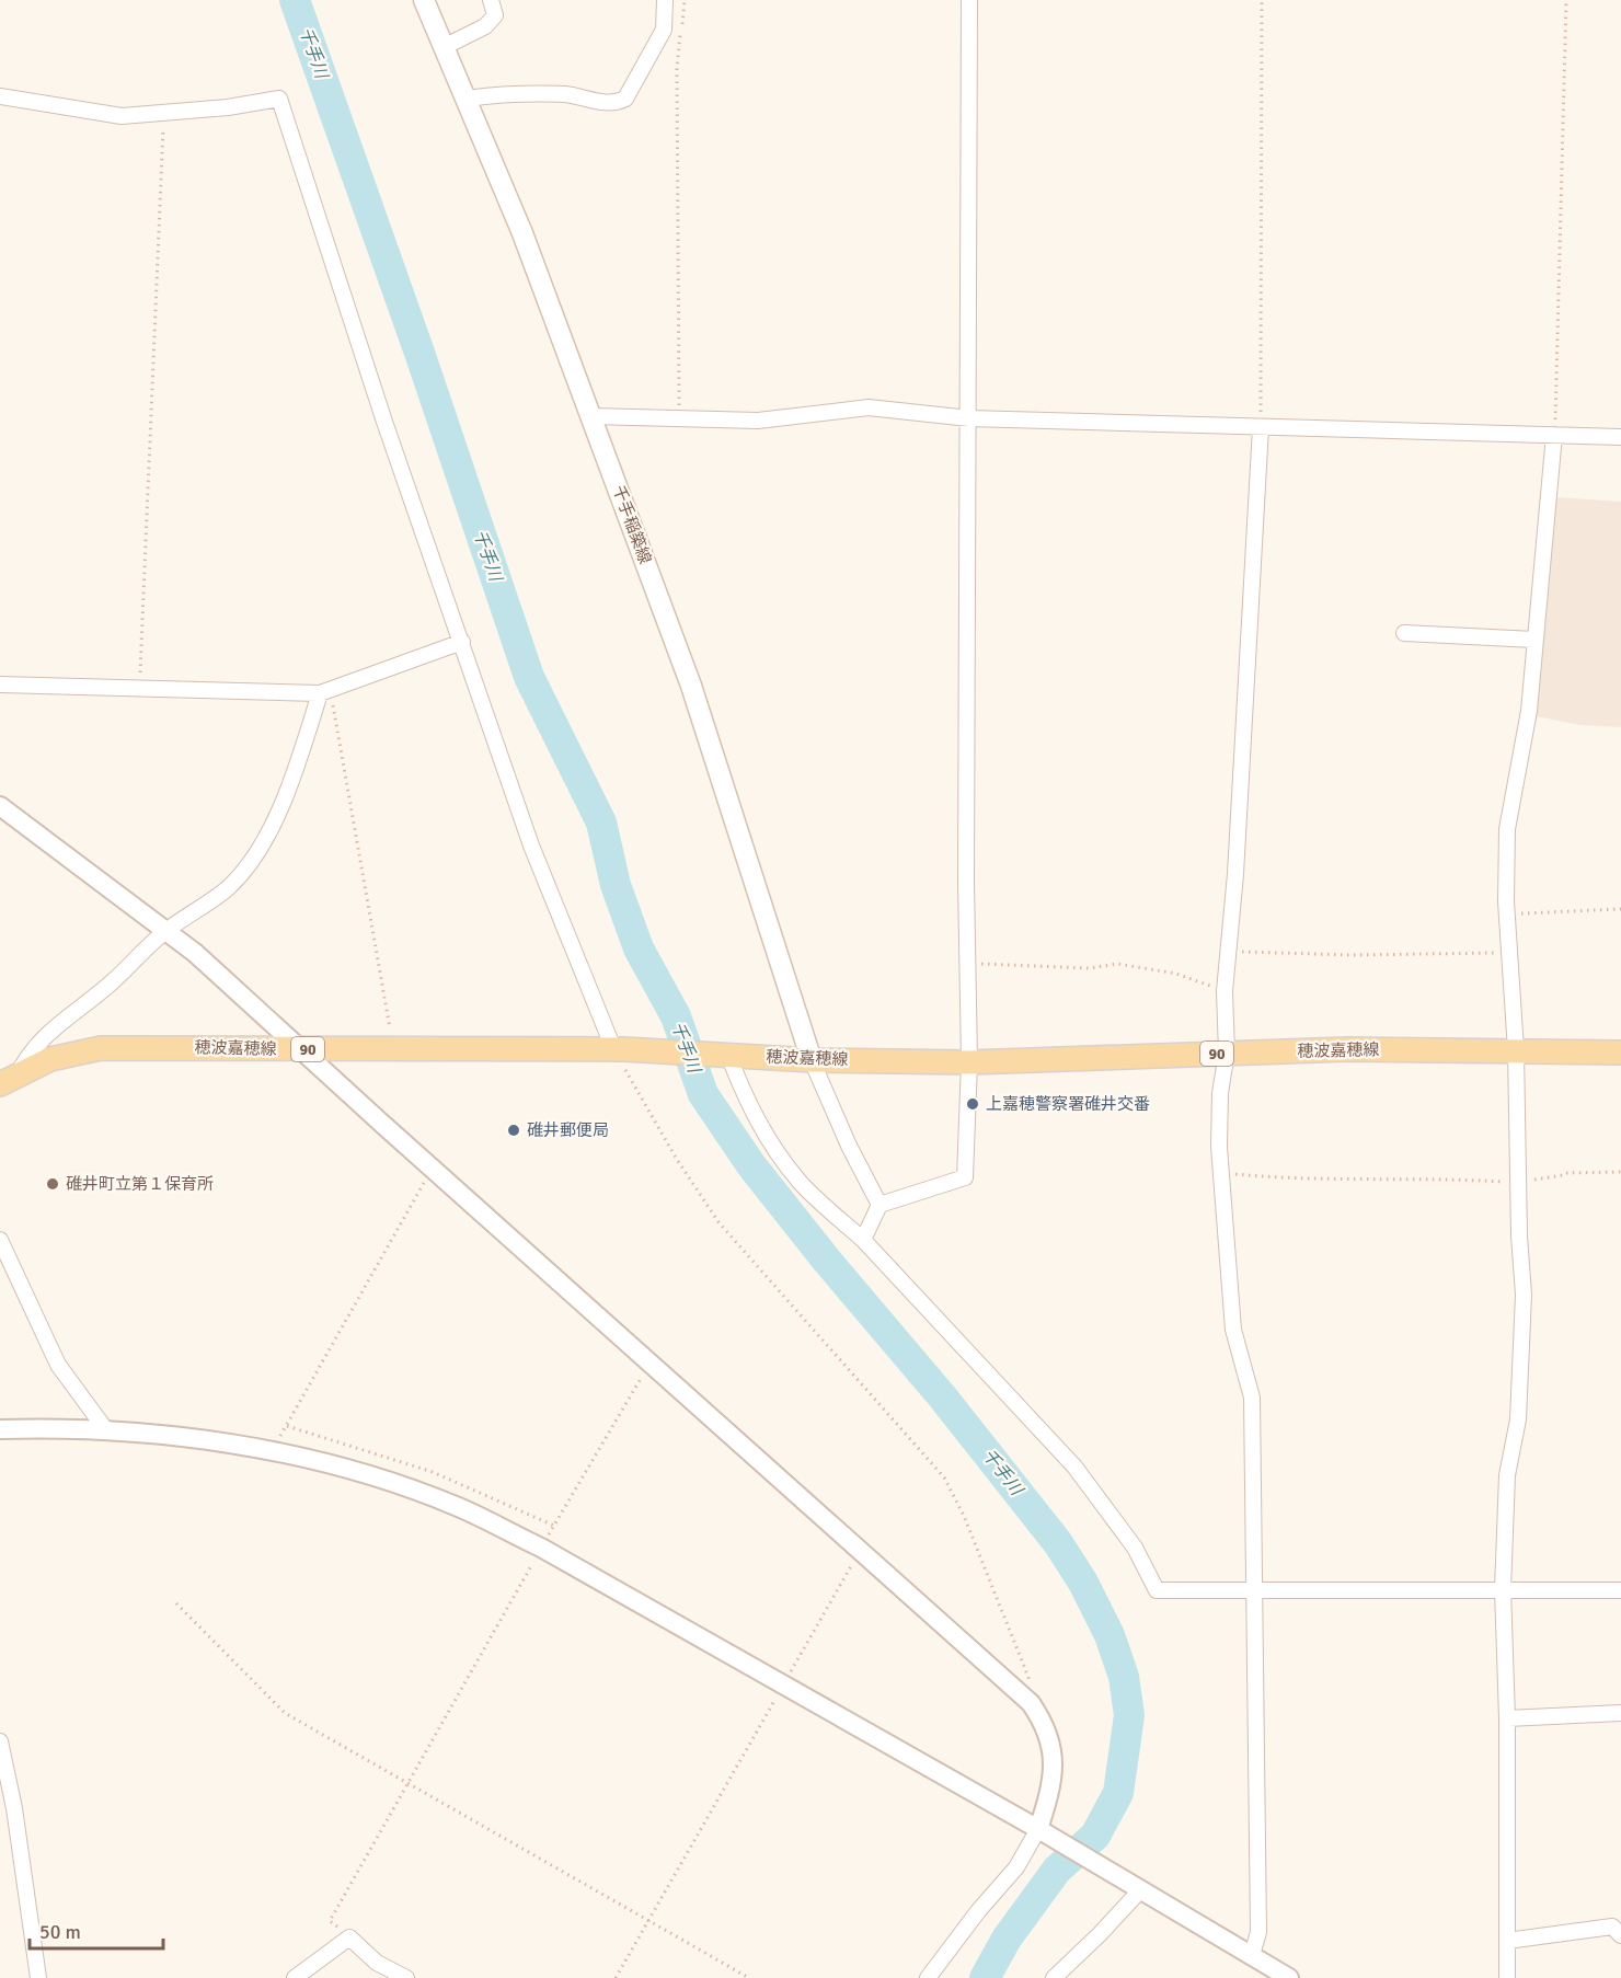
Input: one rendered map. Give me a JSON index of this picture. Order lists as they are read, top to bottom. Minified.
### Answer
{"streets":{"main road":["千手稲築線","穂波嘉穂線","90"]},"crossings":[["千手稲築線","穂波嘉穂線"]],"water":["千手川"],"places":["上嘉穂警察署碓井交番","碓井郵便局","碓井町立第１保育所"],"scale_bar":"50 m"}
